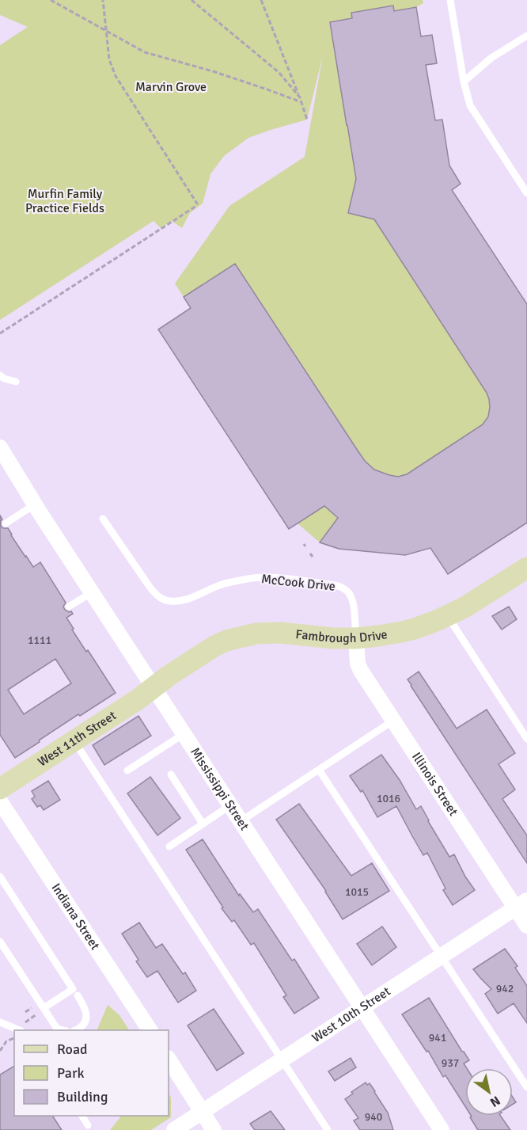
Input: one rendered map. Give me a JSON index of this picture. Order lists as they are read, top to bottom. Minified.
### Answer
{"streets":{"street":["Fambrough Drive","West 11th Street","Illinois Street","Mississippi Street","Indiana Street","West 10th Street"],"lane":["McCook Drive"]},"crossings":[["McCook Drive","Fambrough Drive"],["McCook Drive","Illinois Street"],["Fambrough Drive","West 11th Street"],["Fambrough Drive","Illinois Street"],["Fambrough Drive","Mississippi Street"],["West 11th Street","Mississippi Street"],["Illinois Street","West 10th Street"],["Mississippi Street","West 10th Street"]],"parks":["Marvin Grove","Murfin Family Practice Fields"],"house_numbers":["1111","1016","1015","942","941","937","940"],"legend":["Road","Park","Building"],"north":"bottom right"}
